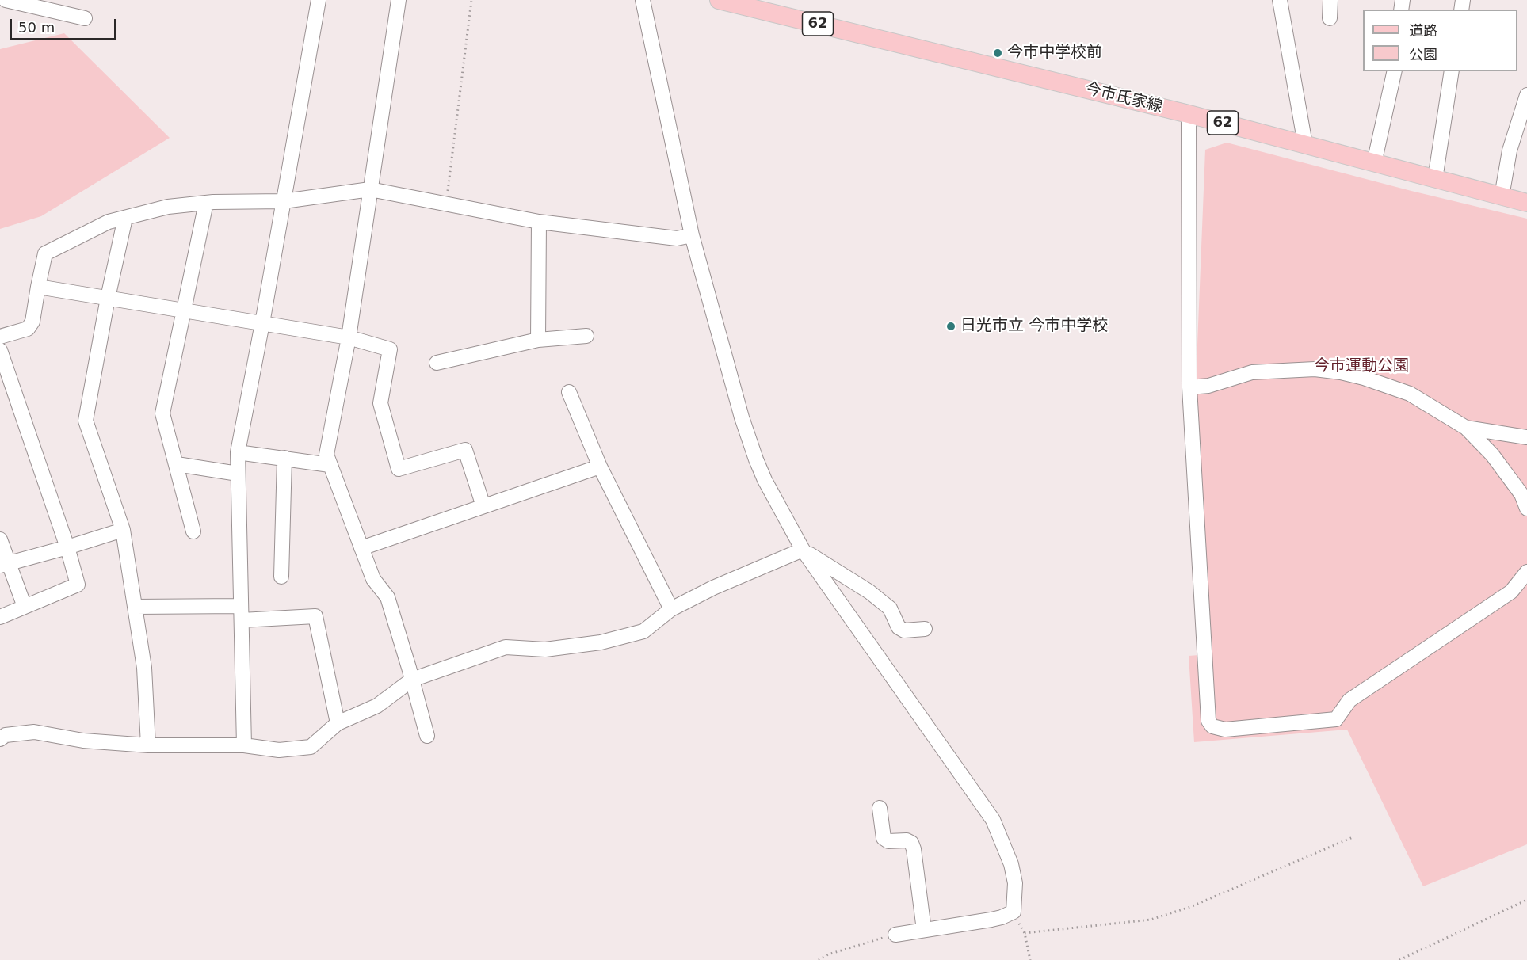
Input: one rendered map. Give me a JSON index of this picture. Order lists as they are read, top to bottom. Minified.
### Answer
{"streets":{"main road":["62","今市氏家線"]},"parks":["今市運動公園"],"places":["今市中学校前","日光市立 今市中学校"],"legend":["道路","公園"],"scale_bar":"50 m"}
